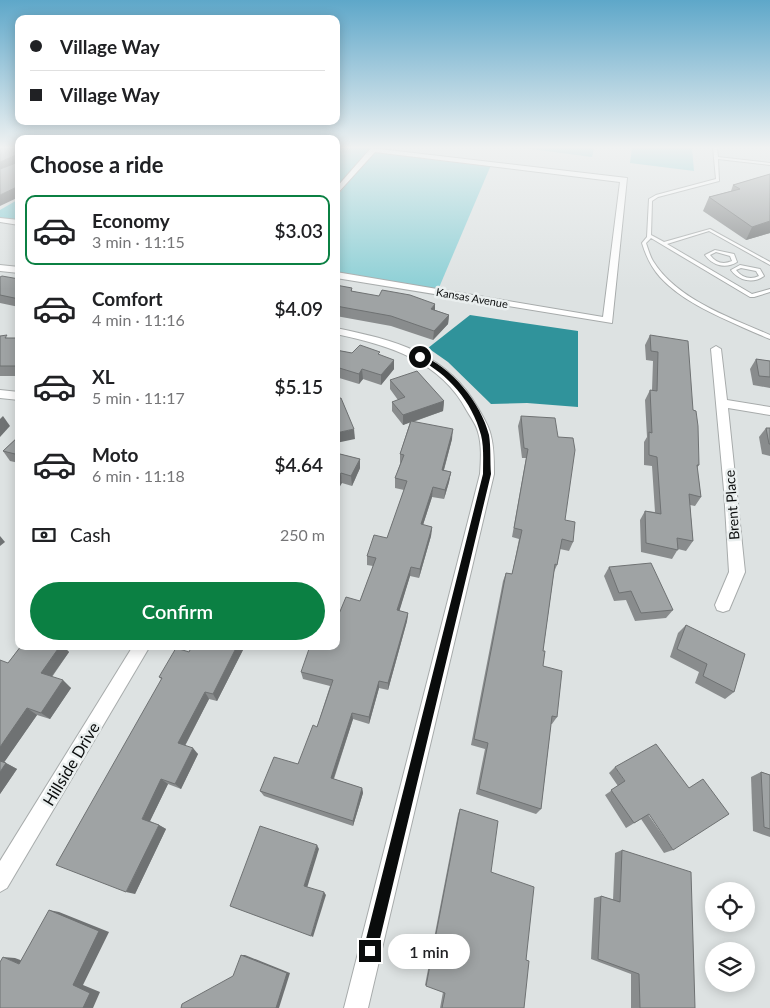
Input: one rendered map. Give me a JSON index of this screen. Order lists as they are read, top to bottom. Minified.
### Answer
{"streets":{"street":["Kansas Avenue","Brent Place","Hillside Drive"]},"page":{"banner":["Village Way","Village Way"],"heading":"Choose a ride","list":[{"name":"Economy","note":"3 min · 11:15","value":"$3.03"},{"name":"Comfort","note":"4 min · 11:16","value":"$4.09"},{"name":"XL","note":"5 min · 11:17","value":"$5.15"},{"name":"Moto","note":"6 min · 11:18","value":"$4.64"}],"pay":["Cash","250 m"],"buttons":"Confirm","bubble":"1 min"}}
